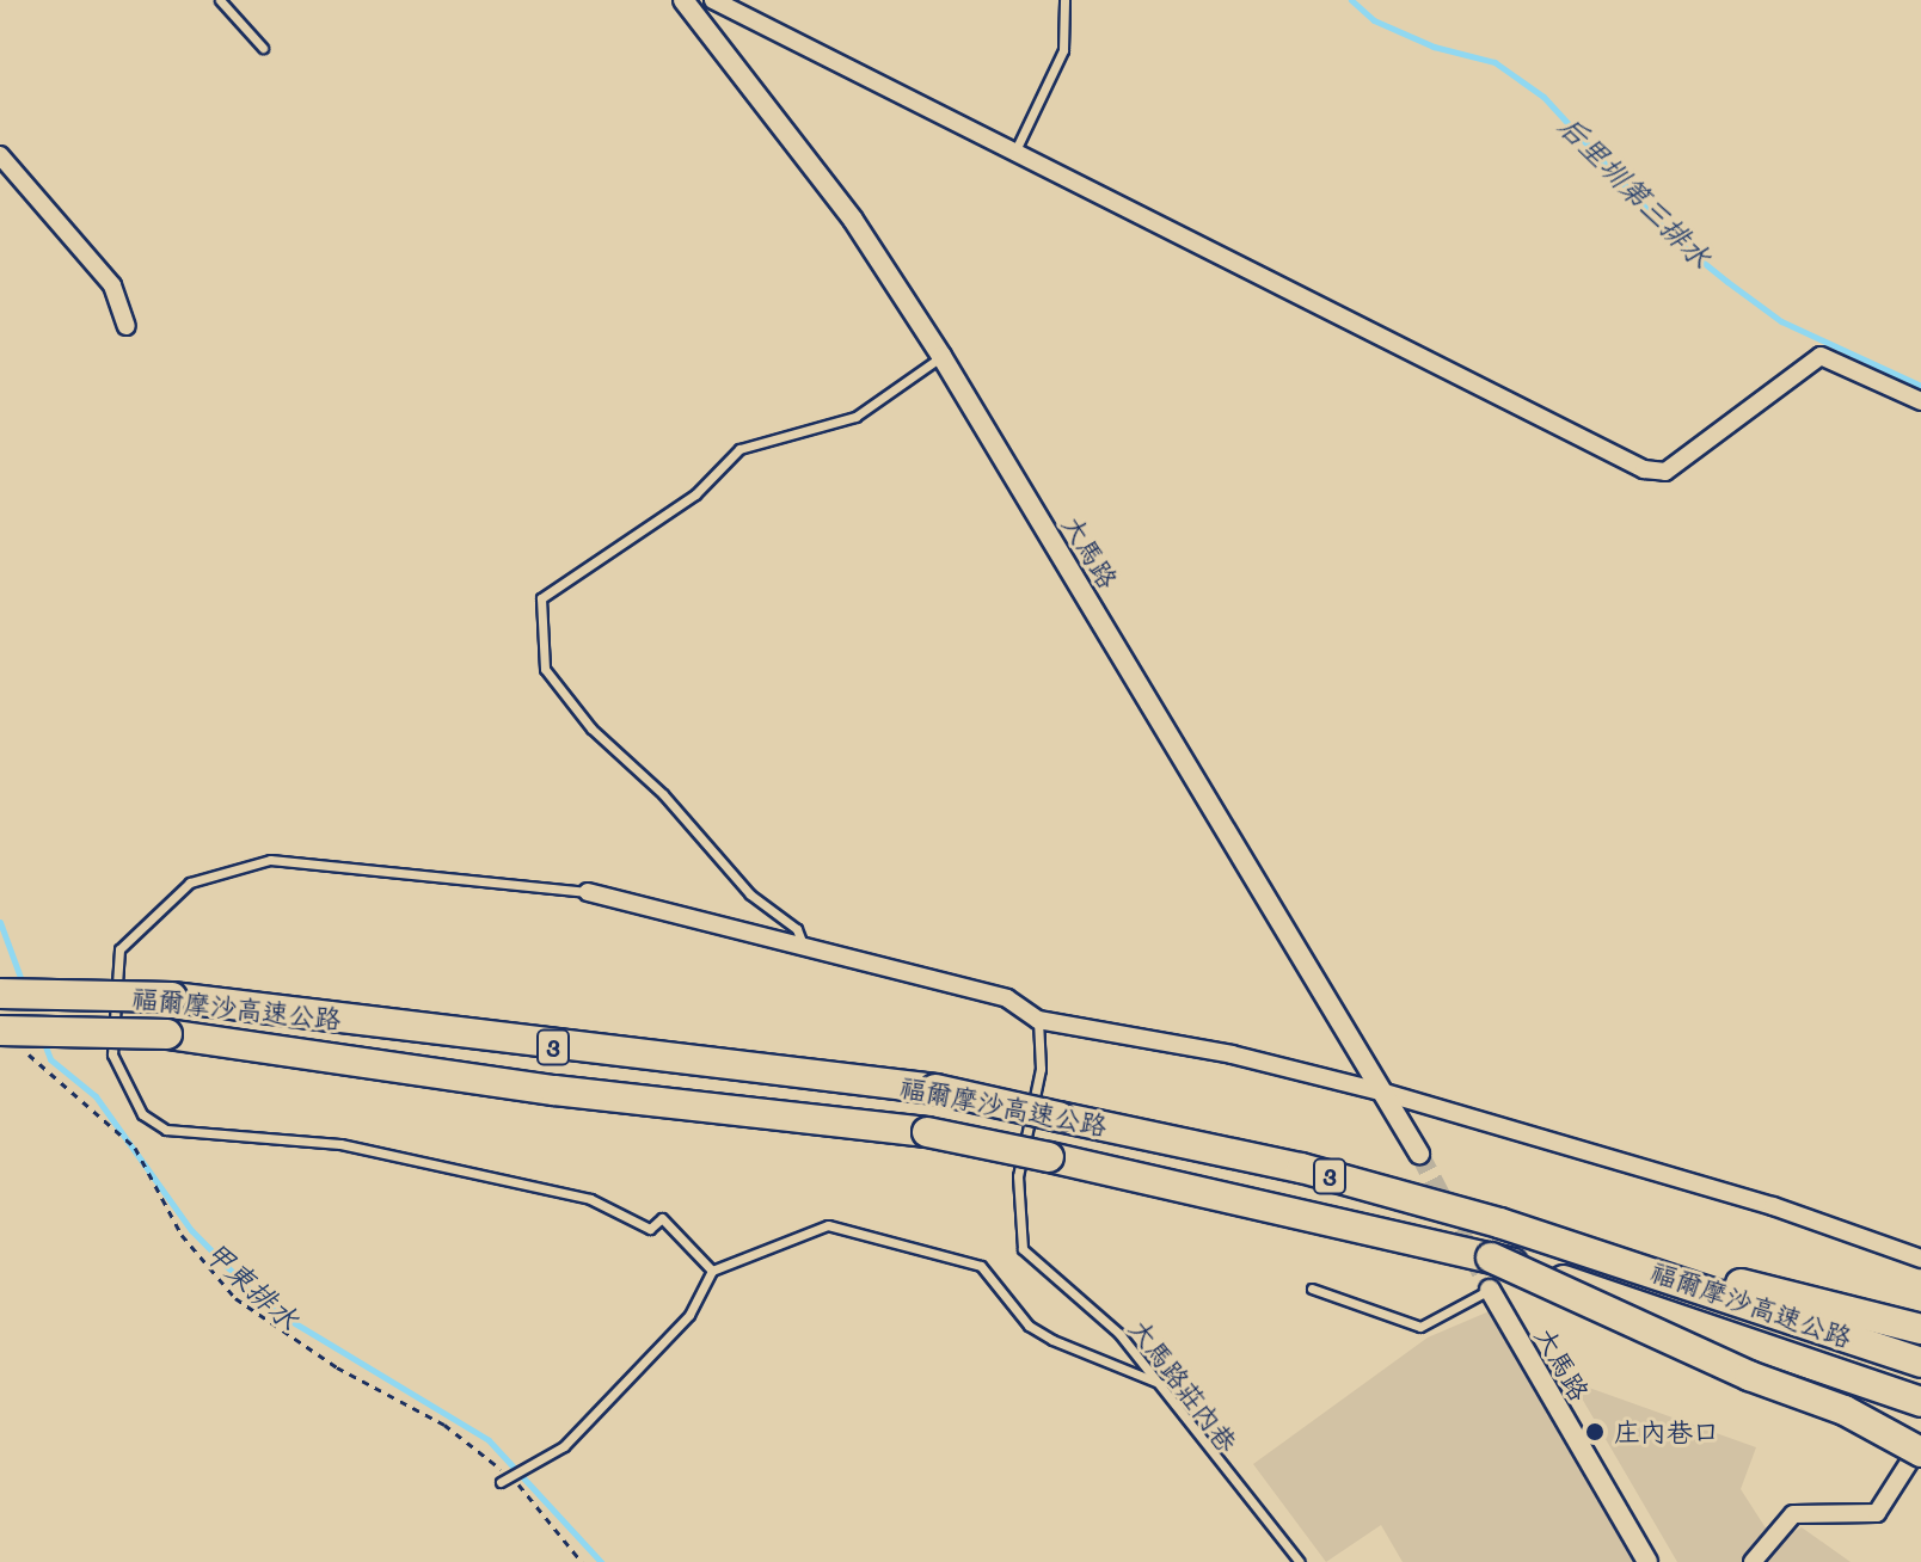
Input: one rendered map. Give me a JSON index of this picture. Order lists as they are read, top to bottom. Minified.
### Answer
{"streets":{"highway":["福爾摩沙高速公路","3"],"street":["大馬路"],"lane":["大馬路莊內巷"]},"water":["后里圳第三排水","甲東排水"],"places":["庄內巷口"]}
